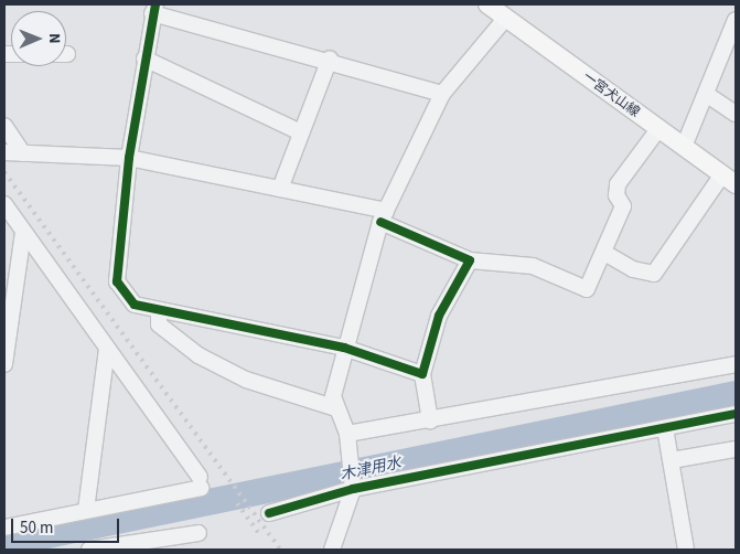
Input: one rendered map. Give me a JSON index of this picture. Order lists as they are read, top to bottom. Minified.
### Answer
{"streets":{"main road":["一宮犬山線"]},"water":["木津用水"],"scale_bar":"50 m","north":"right"}
